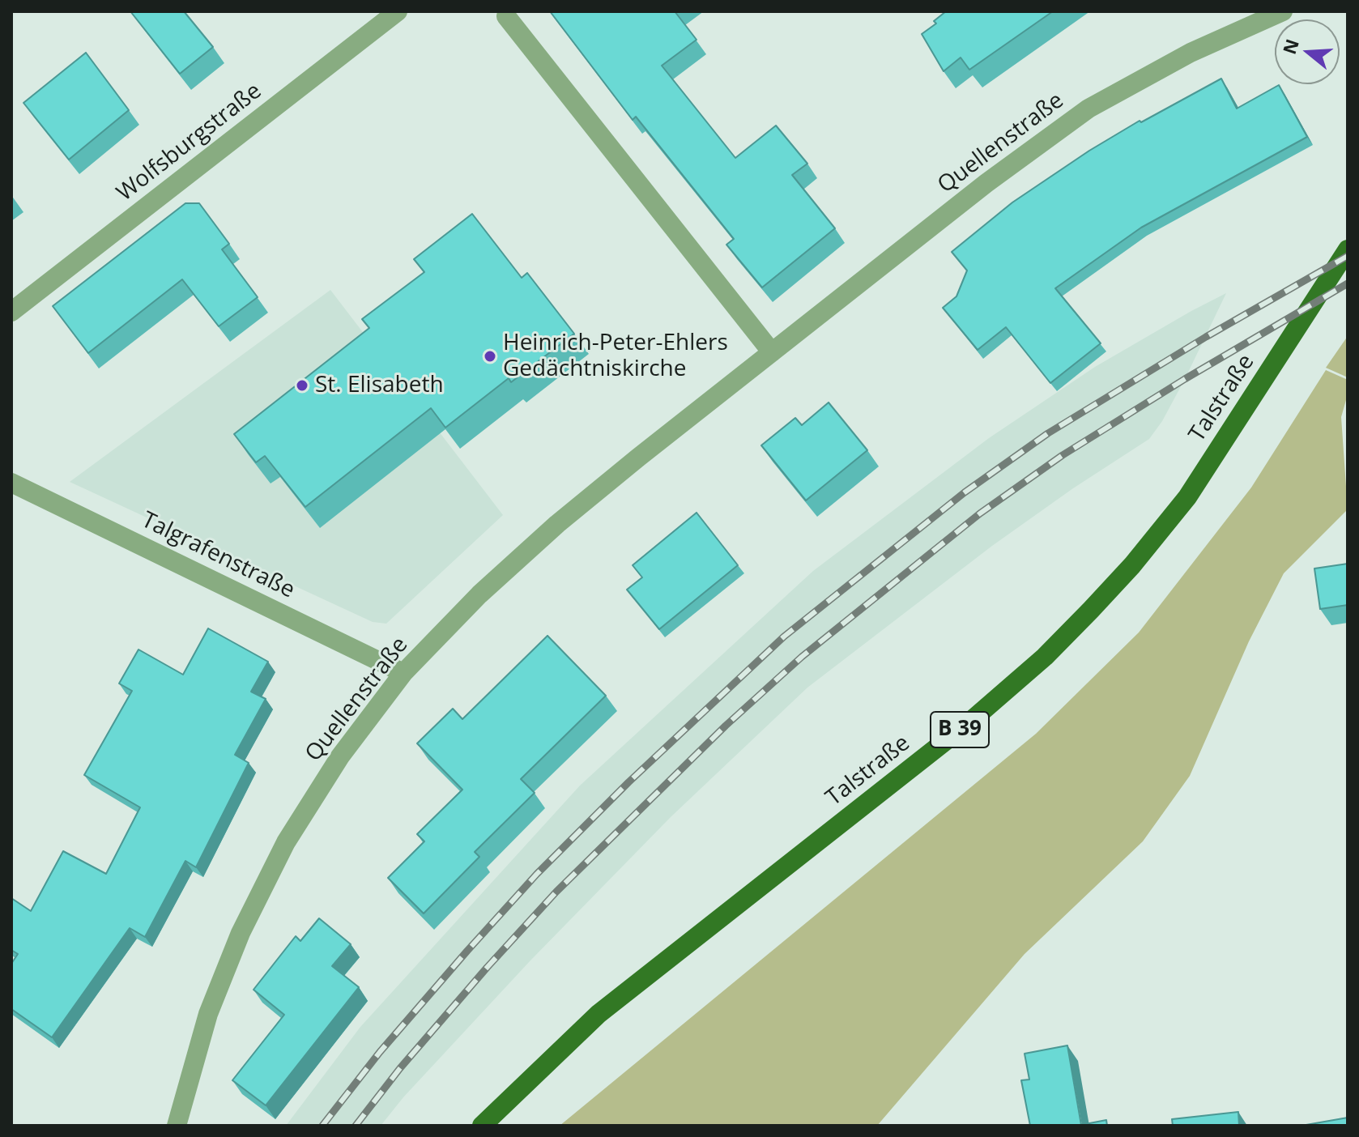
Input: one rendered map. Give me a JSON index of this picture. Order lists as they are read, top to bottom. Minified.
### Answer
{"streets":{"main road":["Talstraße","B 39"],"street":["Wolfsburgstraße","Quellenstraße","Talgrafenstraße"]},"crossings":[["Quellenstraße","Talgrafenstraße"]],"places":["Heinrich-Peter-Ehlers Gedächtniskirche","St. Elisabeth"],"north":"left"}
